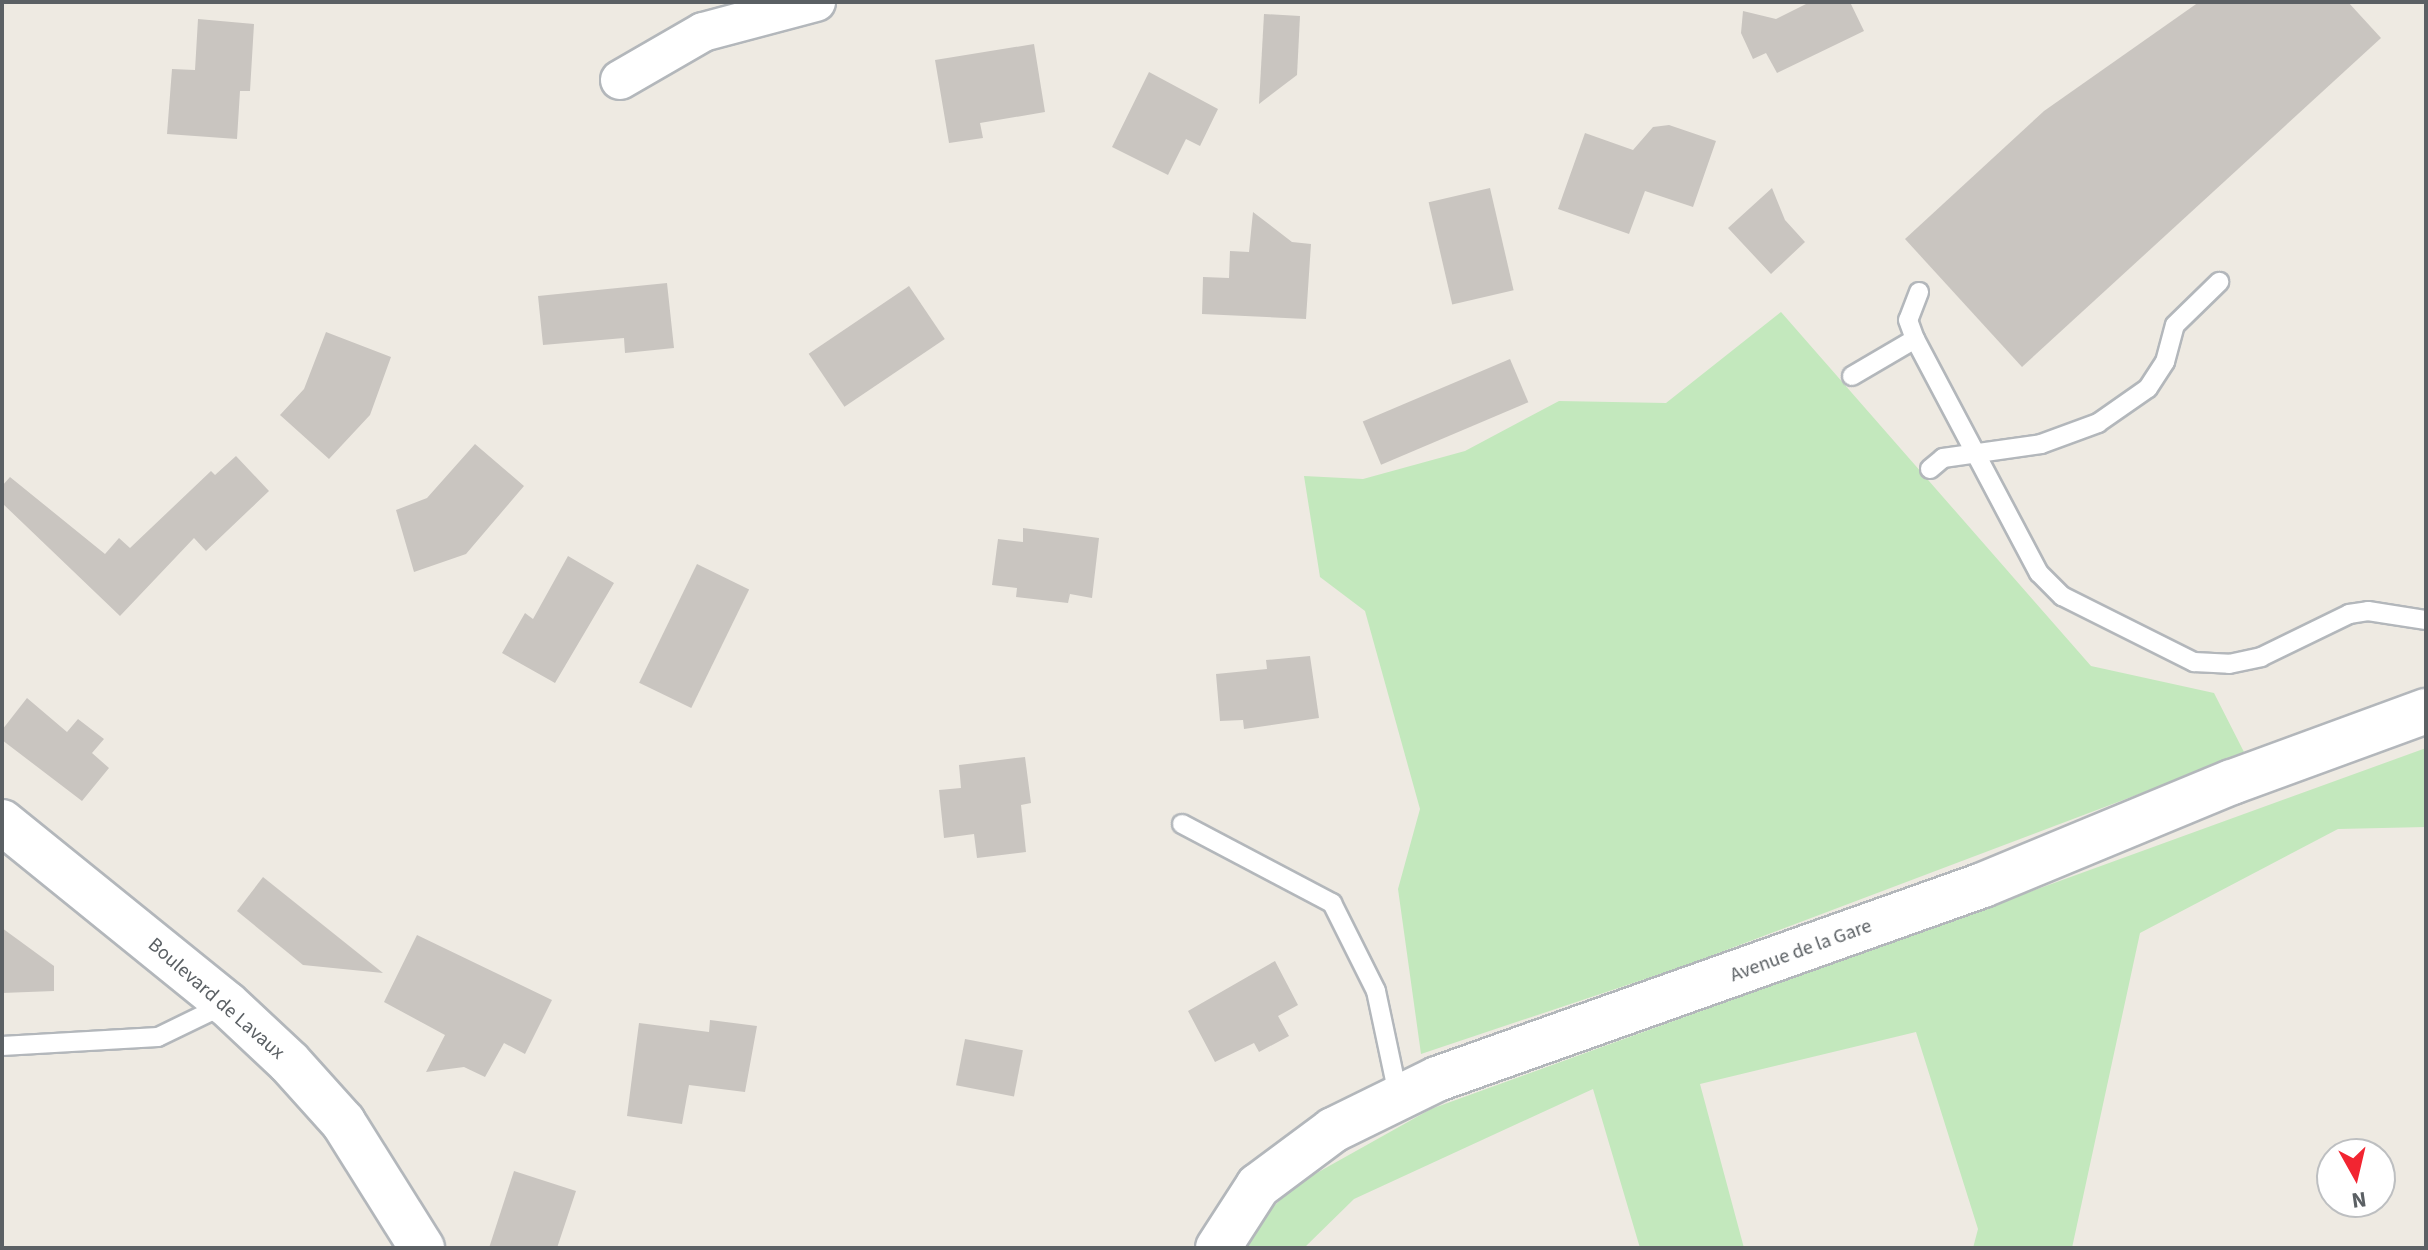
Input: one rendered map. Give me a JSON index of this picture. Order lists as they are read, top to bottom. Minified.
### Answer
{"streets":{"street":["Avenue de la Gare","Boulevard de Lavaux"]},"north":"bottom"}
